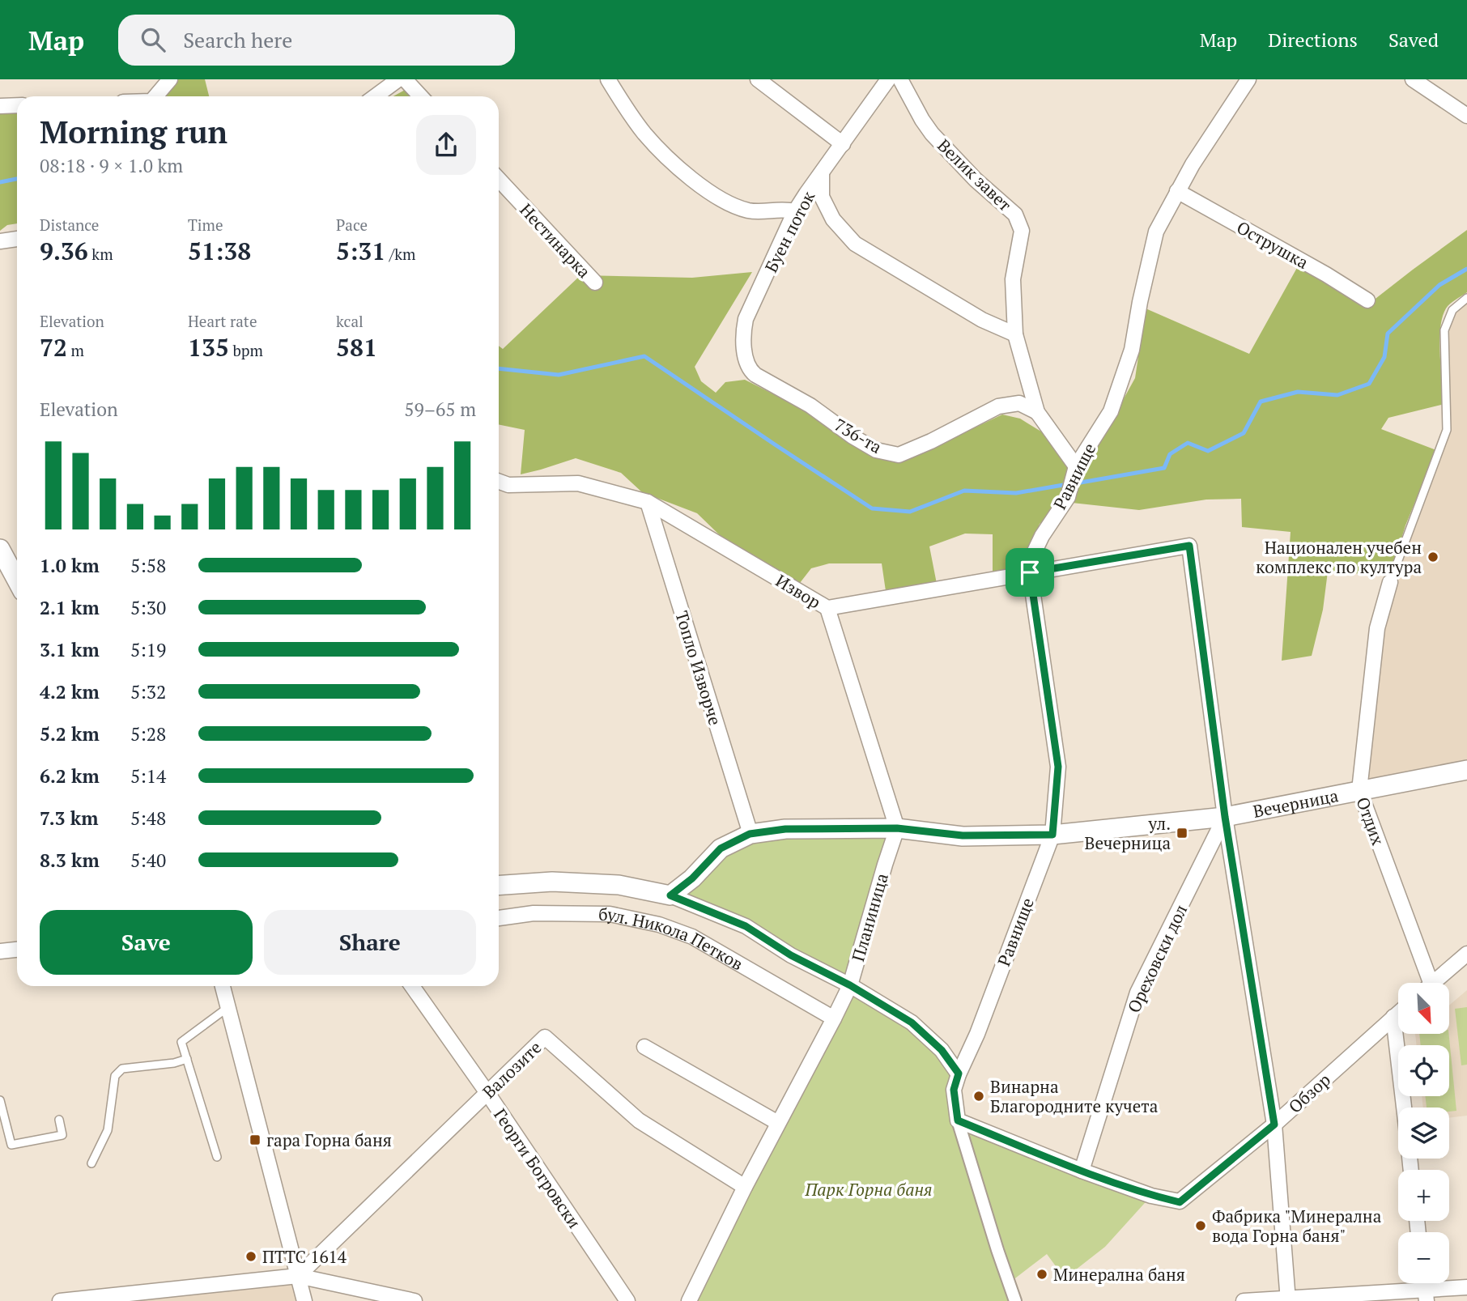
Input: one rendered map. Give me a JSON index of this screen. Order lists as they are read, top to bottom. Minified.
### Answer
{"streets":{"street":["Велик завет","Буен поток","Нестинарка","Острушка","736-та","Равнище","Извор","Топло Изворче","Вечерница","Отдих","Планиница","бул. Никола Петков","Ореховски дол","Валозите","Обзор","Георги Богровски"]},"crossings":[["Велик завет","736-та"],["Велик завет","Равнище"],["Буен поток","736-та"],["Острушка","Равнище"],["Равнище","Извор"],["Равнище","Вечерница"],["Равнище","бул. Никола Петков"],["Равнище","Обзор"],["Извор","Топло Изворче"],["Извор","Вечерница"],["Извор","Ореховски дол"],["Топло Изворче","Вечерница"],["Вечерница","Отдих"],["Вечерница","Планиница"],["Вечерница","бул. Никола Петков"],["Вечерница","Ореховски дол"],["Планиница","бул. Никола Петков"],["Планиница","Валозите"],["Ореховски дол","Обзор"],["Валозите","Георги Богровски"]],"parks":["Парк Горна баня"],"places":{"other":["Национален учебен комплекс по култура","Винарна Благородните кучета","Фабрика \"Минерална вода Горна баня\"","ПТТС 1614","Минерална баня"],"transit":["ул. Вечерница","гара Горна баня"]},"north":"bottom right","page":{"header":"Map","search":"Search here","nav":["Map","Directions","Saved"],"heading":["Morning run","08:18 · 9 × 1.0 km"],"stats":[["Distance","9.36 km"],["Time","51:38"],["Pace","5:31 /km"],["Elevation","72 m"],["Heart rate","135 bpm"],["kcal","581"]],"chart":["Elevation","59–65 m"],"list":[{"name":"1.0 km","note":"5:58"},{"name":"2.1 km","note":"5:30"},{"name":"3.1 km","note":"5:19"},{"name":"4.2 km","note":"5:32"},{"name":"5.2 km","note":"5:28"},{"name":"6.2 km","note":"5:14"},{"name":"7.3 km","note":"5:48"},{"name":"8.3 km","note":"5:40"}],"buttons":["Save","Share"],"map_buttons":["+","−"]}}
